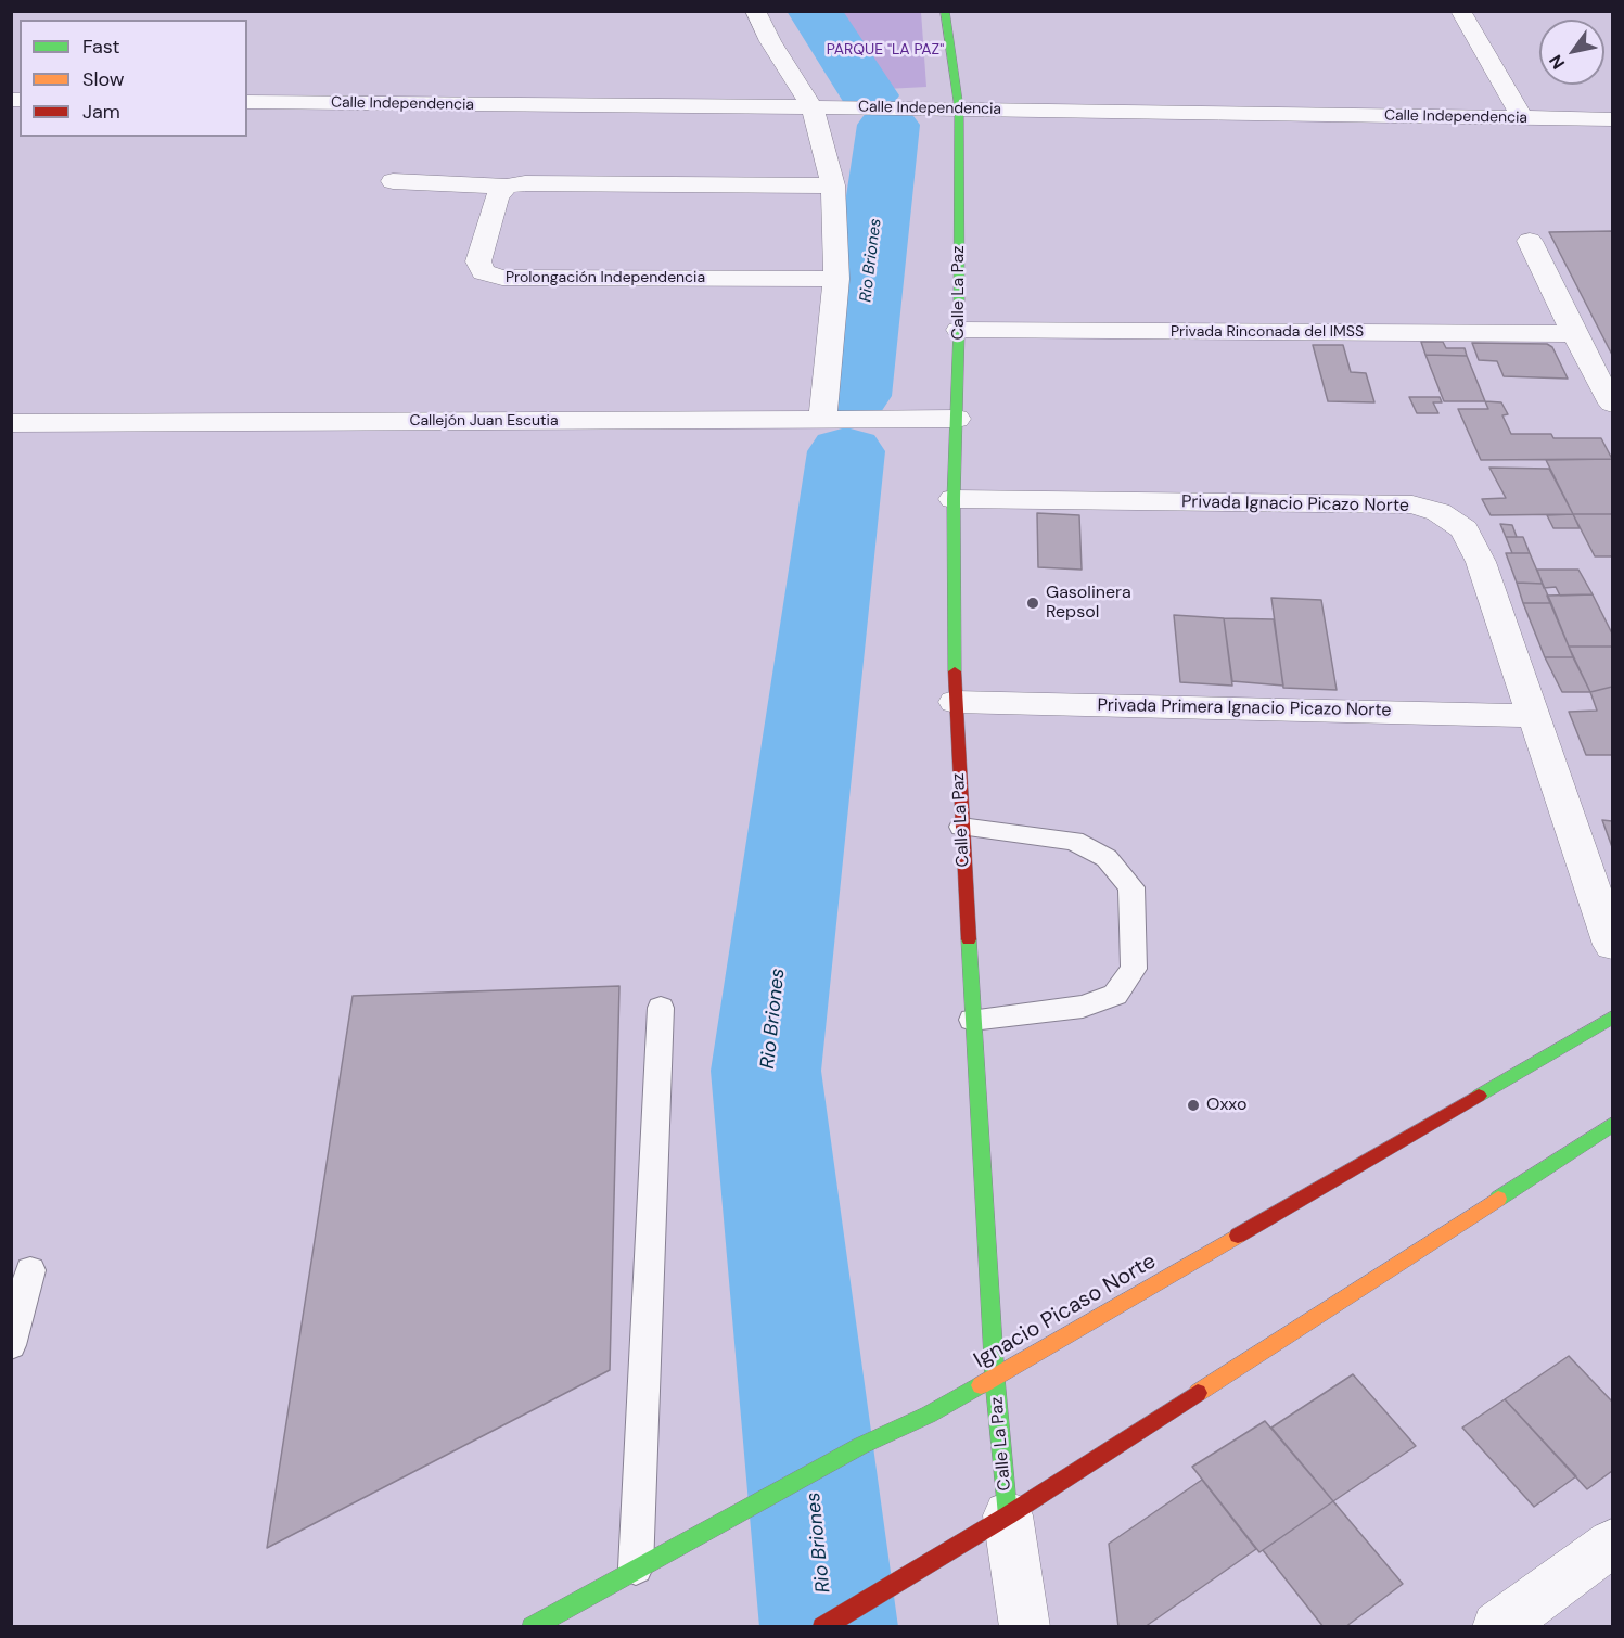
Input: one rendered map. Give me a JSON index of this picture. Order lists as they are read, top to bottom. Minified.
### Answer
{"streets":{"main road":["Calle La Paz","Ignacio Picaso Norte"],"street":["Calle Independencia","Prolongación Independencia","Privada Rinconada del IMSS","Callejón Juan Escutia","Privada Ignacio Picazo Norte","Privada Primera Ignacio Picazo Norte"]},"crossings":[["Calle Independencia","Calle La Paz"],["Calle La Paz","Privada Rinconada del IMSS"],["Calle La Paz","Callejón Juan Escutia"],["Calle La Paz","Privada Ignacio Picazo Norte"],["Calle La Paz","Privada Primera Ignacio Picazo Norte"],["Calle La Paz","Ignacio Picaso Norte"],["Privada Ignacio Picazo Norte","Privada Primera Ignacio Picazo Norte"]],"water":["Rio Briones"],"parks":["PARQUE \"LA PAZ\""],"places":["Gasolinera Repsol","Oxxo"],"legend":["Fast","Slow","Jam"],"north":"bottom left"}
